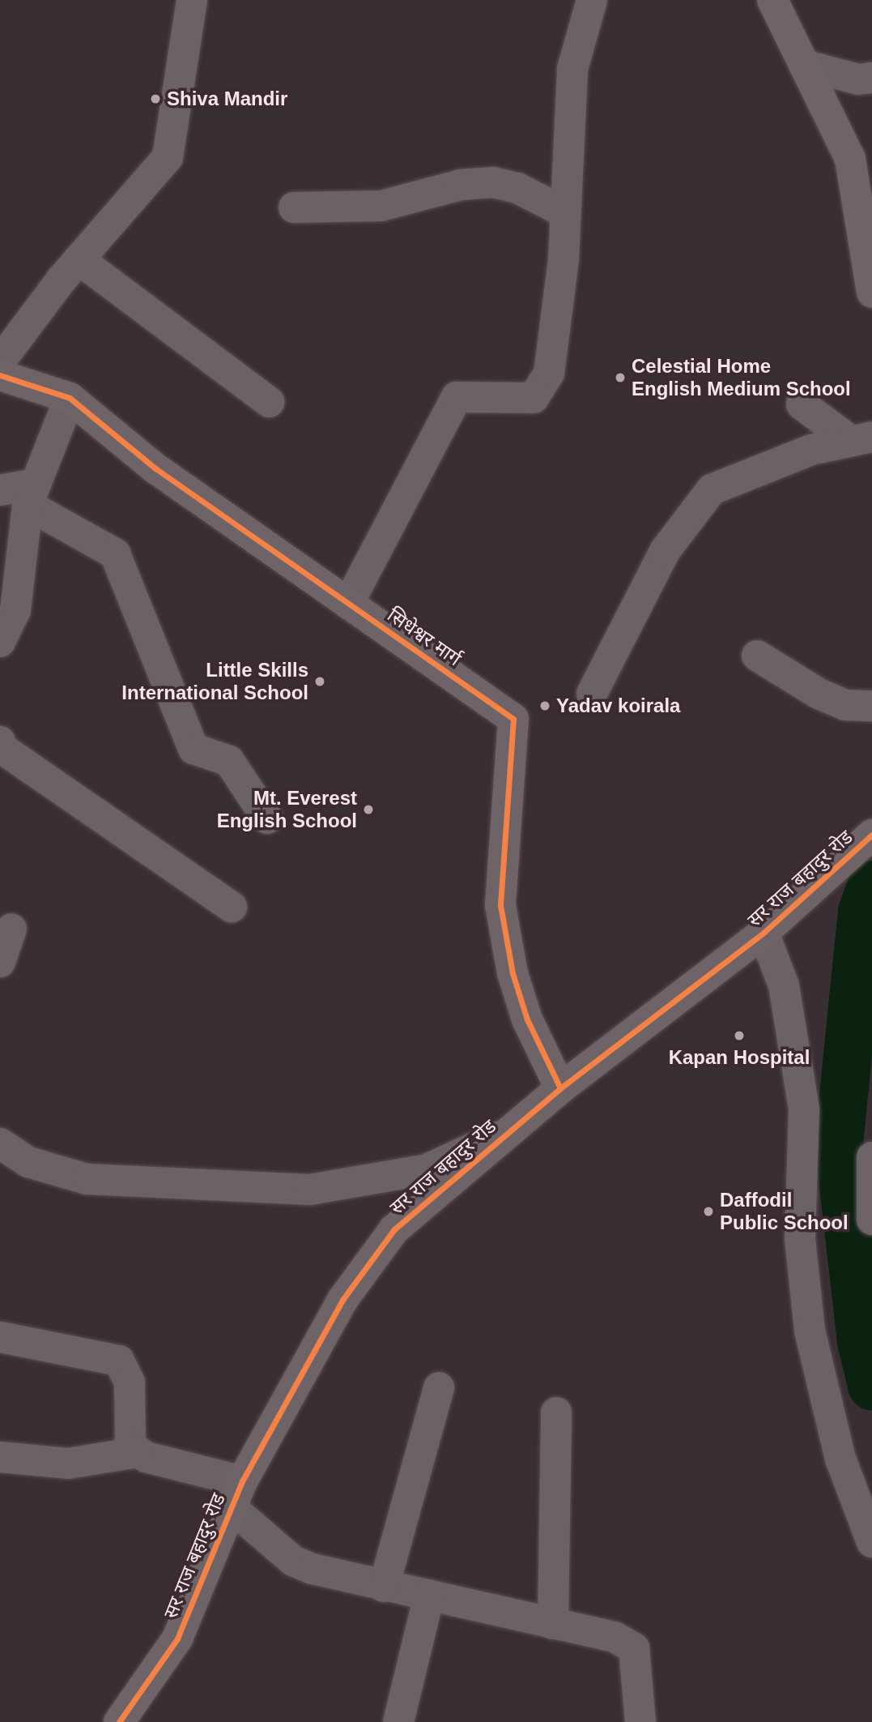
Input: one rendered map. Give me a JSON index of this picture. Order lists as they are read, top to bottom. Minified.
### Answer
{"streets":{"street":["सिधेश्वर मार्ग","सर राज बहादुर रोड"]},"crossings":[["सिधेश्वर मार्ग","सर राज बहादुर रोड"]],"places":["Shiva Mandir","Celestial Home English Medium School","Little Skills International School","Yadav koirala","Mt. Everest English School","Kapan Hospital","Daffodil Public School"]}
